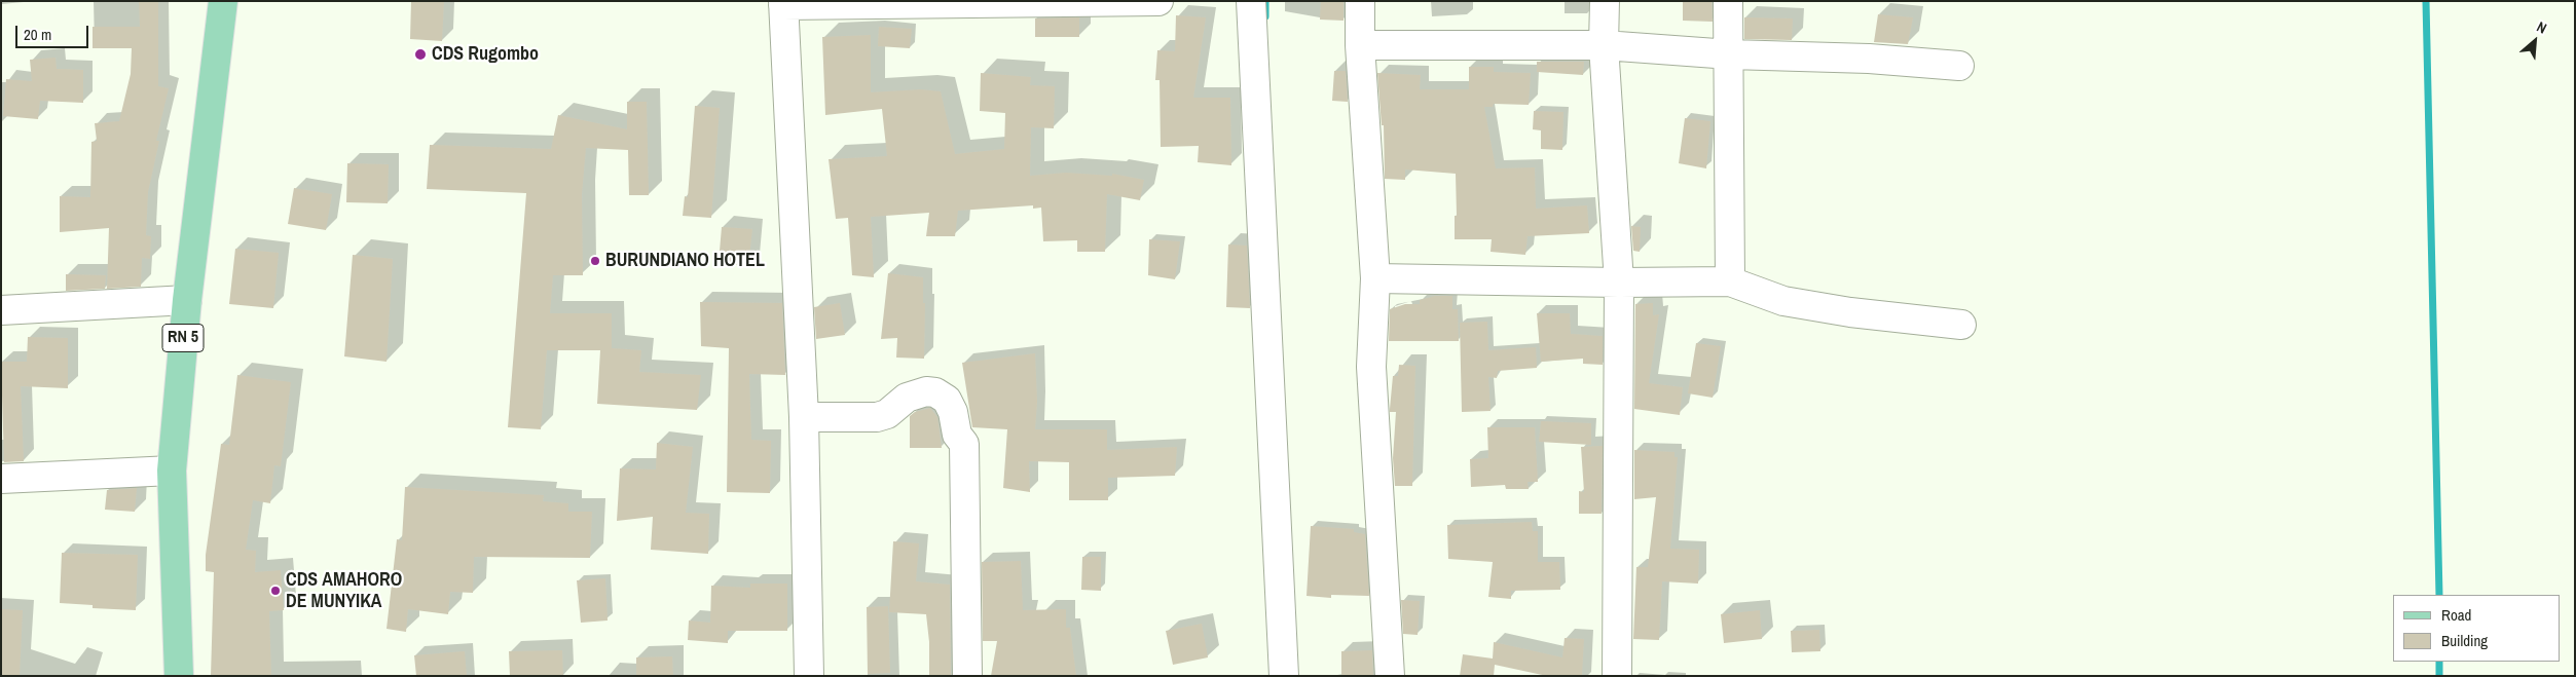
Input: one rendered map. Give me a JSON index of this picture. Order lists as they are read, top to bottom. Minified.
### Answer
{"streets":{"main road":["RN 5"]},"places":["CDS Rugombo","BURUNDIANO HOTEL","CDS AMAHORO DE MUNYIKA"],"legend":["Road","Building"],"scale_bar":"20 m","north":"top right"}
